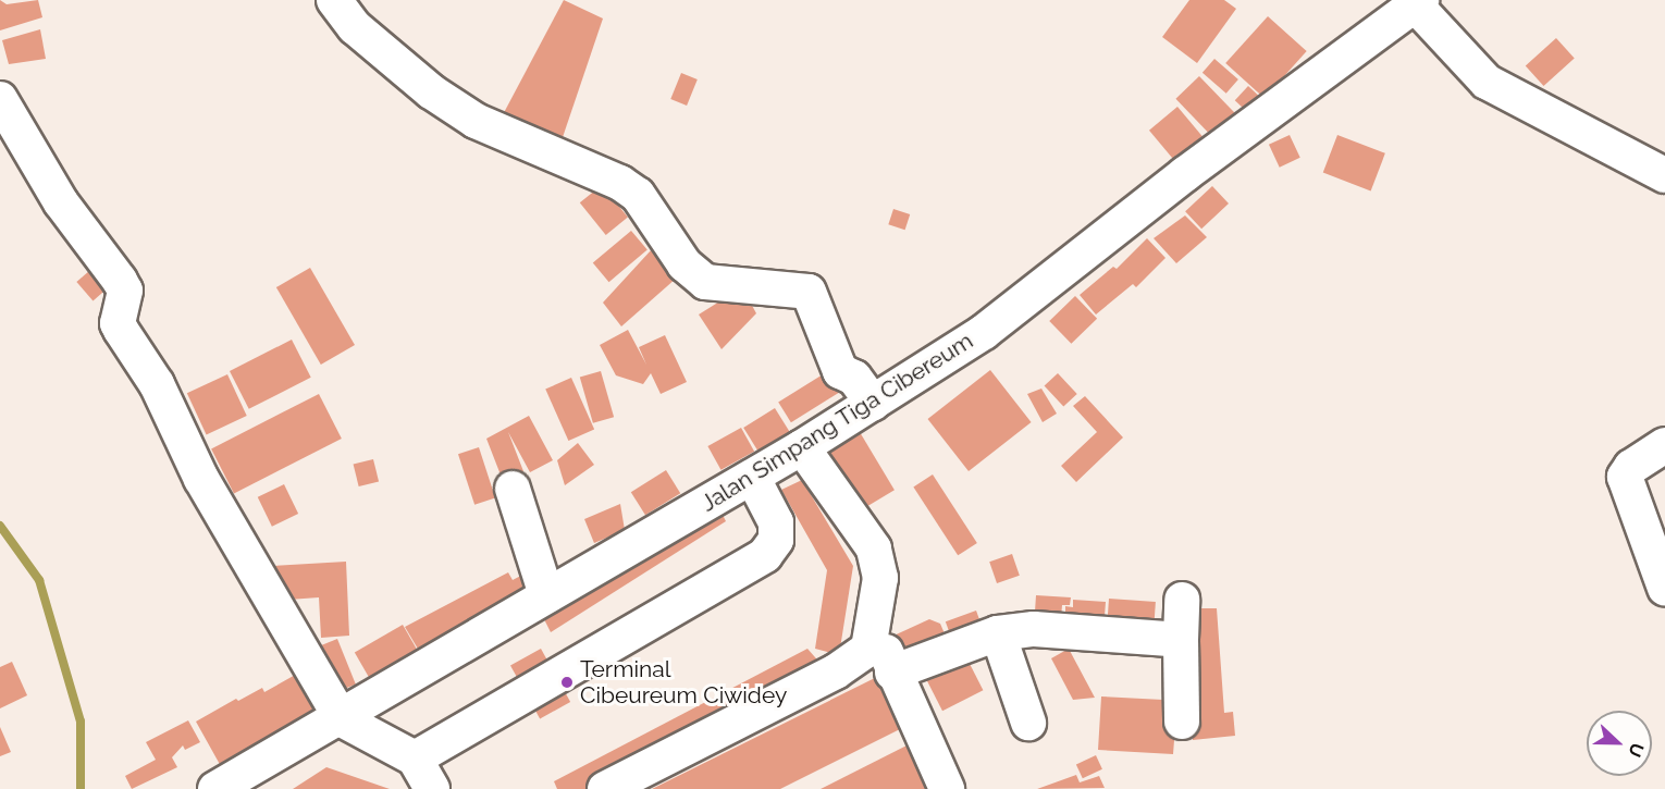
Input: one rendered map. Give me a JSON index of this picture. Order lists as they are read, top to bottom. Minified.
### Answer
{"streets":{"street":["Jalan Simpang Tiga Cibereum"]},"places":["Terminal Cibeureum Ciwidey"],"north":"right"}
